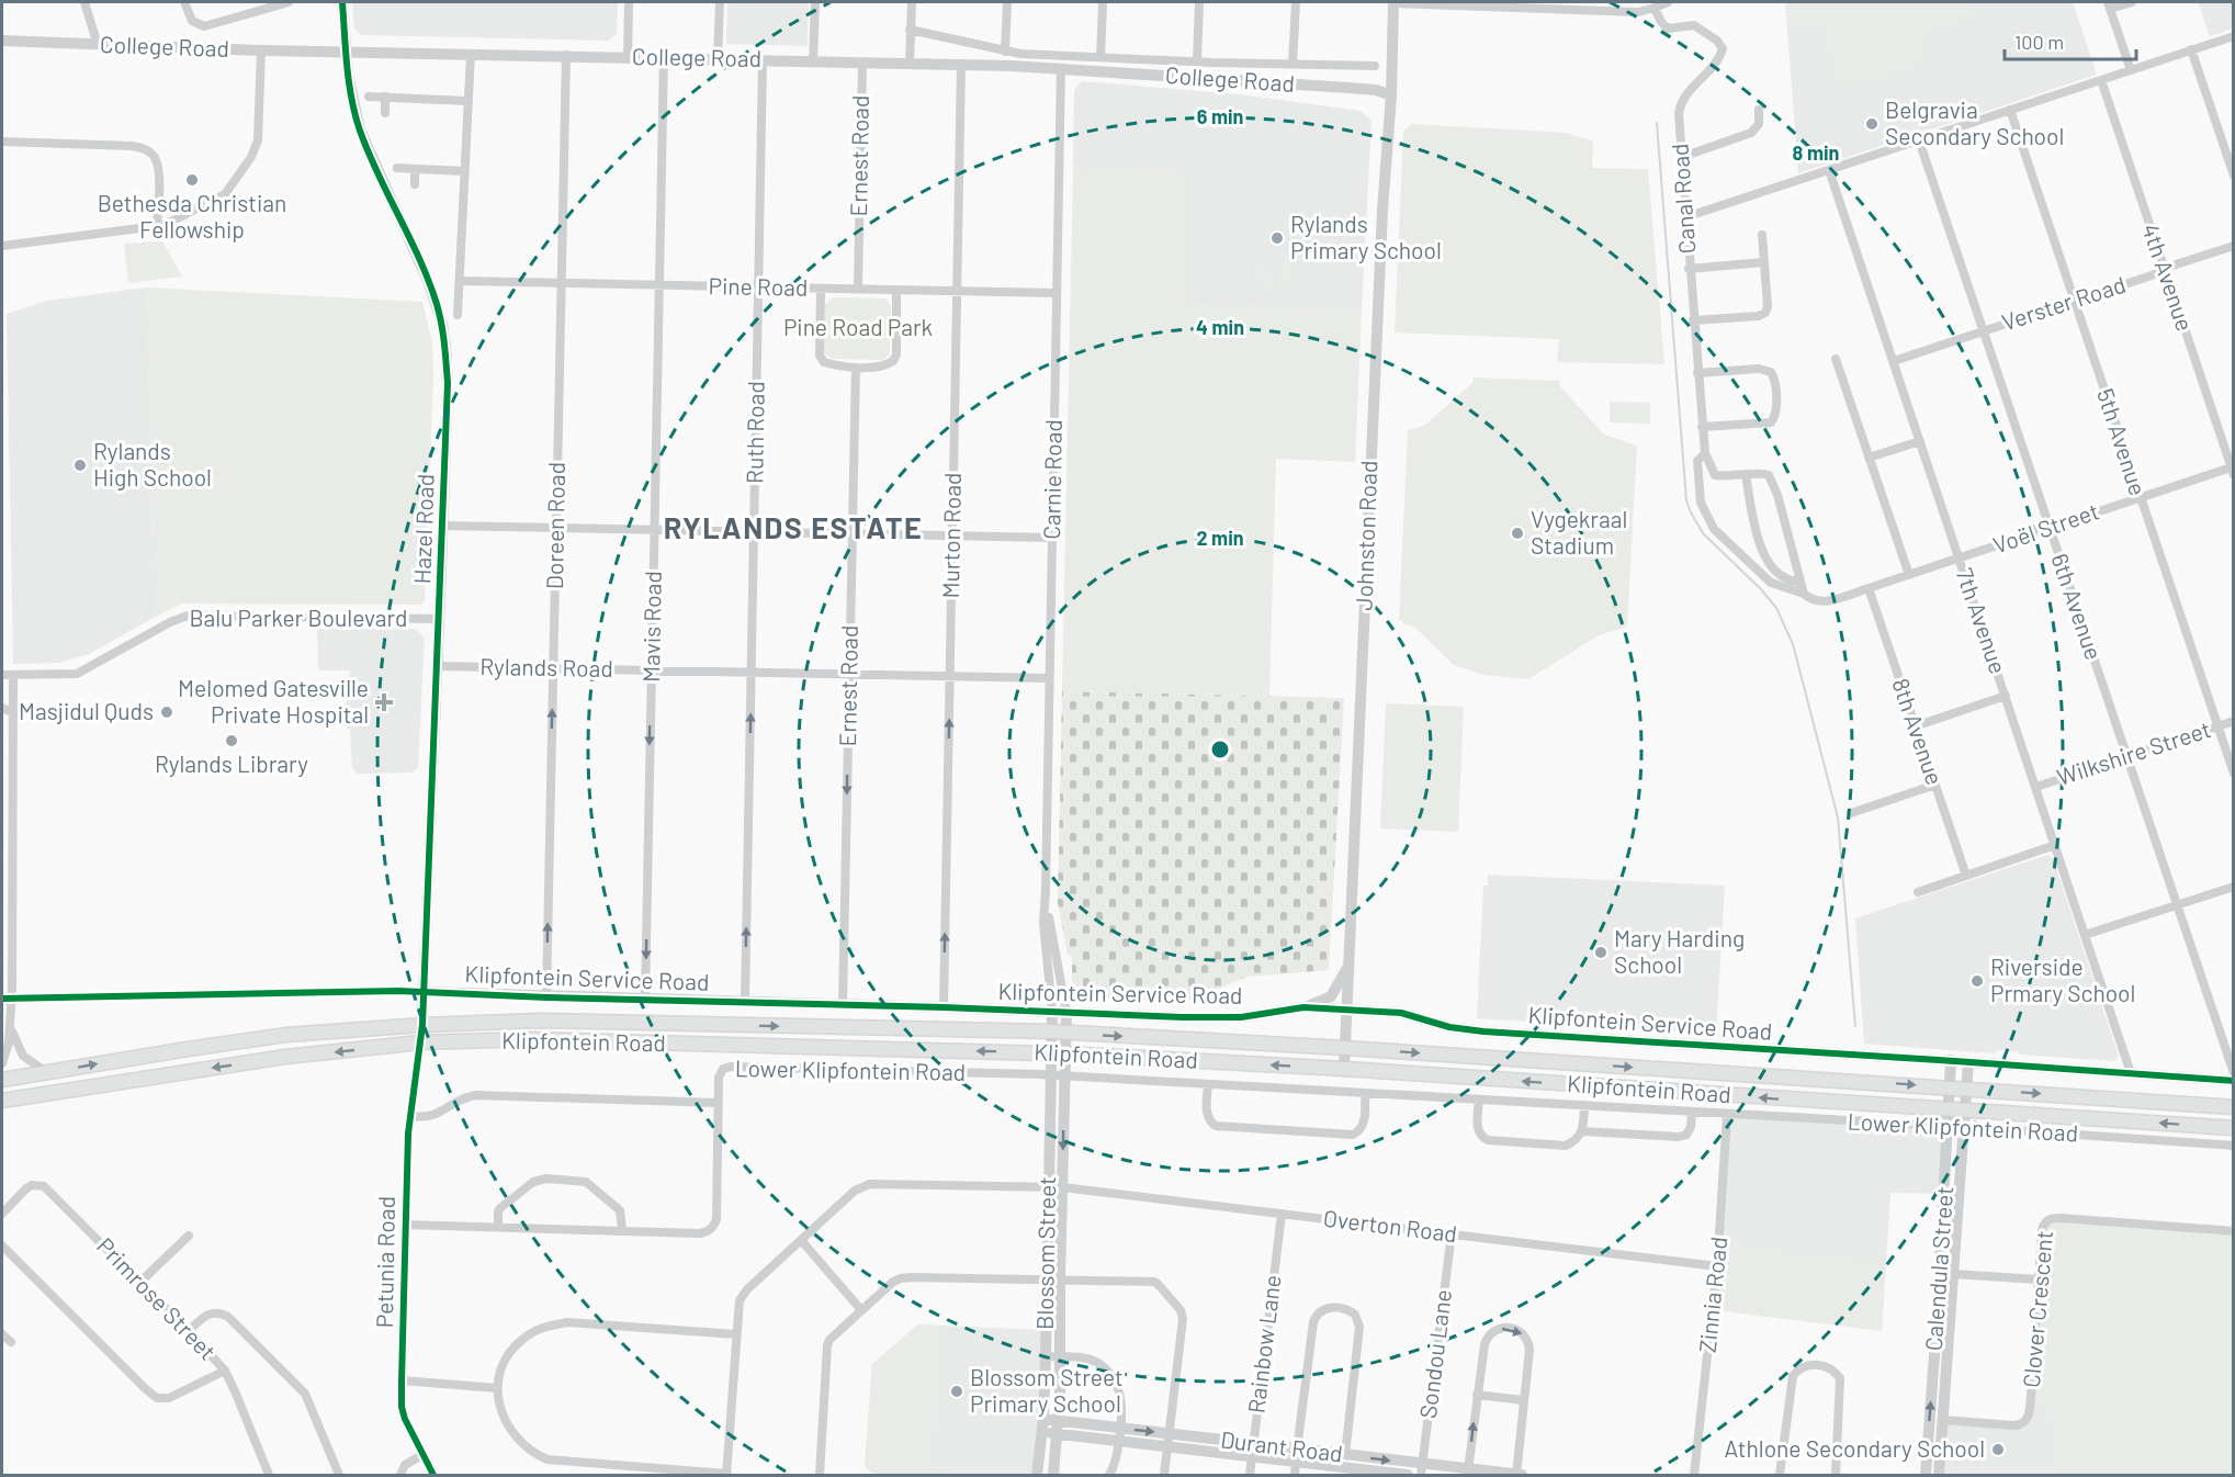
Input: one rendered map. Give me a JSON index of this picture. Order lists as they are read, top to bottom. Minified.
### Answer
{"streets":{"main road":["Klipfontein Road"],"street":["College Road","Ernest Road","Canal Road","4th Avenue","Pine Road","Verster Road","Ruth Road","5th Avenue","Carnie Road","Doreen Road","Hazel Road","Voël Street","Murton Road","Johnston Road","6th Avenue","Balu Parker Boulevard","7th Avenue","Mavis Road","Rylands Road","8th Avenue","Wilkshire Street","Klipfontein Service Road","Lower Klipfontein Road","Overton Road","Blossom Street","Petunia Road","Calendula Street","Zinnia Road","Primrose Street","Clover Crescent","Rainbow Lane","Sondou Lane","Durant Road"]},"crossings":[["College Road","Ernest Road"],["College Road","Ruth Road"],["College Road","Carnie Road"],["College Road","Doreen Road"],["College Road","Hazel Road"],["College Road","Murton Road"],["College Road","Johnston Road"],["College Road","Mavis Road"],["Ernest Road","Pine Road"],["Ernest Road","Rylands Road"],["Ernest Road","Klipfontein Service Road"],["4th Avenue","Verster Road"],["4th Avenue","Voël Street"],["Pine Road","Ruth Road"],["Pine Road","Carnie Road"],["Pine Road","Doreen Road"],["Pine Road","Murton Road"],["Pine Road","Mavis Road"],["Verster Road","5th Avenue"],["Verster Road","6th Avenue"],["Verster Road","7th Avenue"],["Ruth Road","Rylands Road"],["Ruth Road","Klipfontein Service Road"],["5th Avenue","Voël Street"],["5th Avenue","Wilkshire Street"],["Carnie Road","Rylands Road"],["Carnie Road","Klipfontein Service Road"],["Carnie Road","Klipfontein Road"],["Carnie Road","Blossom Street"],["Doreen Road","Rylands Road"],["Doreen Road","Klipfontein Service Road"],["Hazel Road","Balu Parker Boulevard"],["Hazel Road","Rylands Road"],["Hazel Road","Klipfontein Service Road"],["Hazel Road","Klipfontein Road"],["Hazel Road","Petunia Road"],["Voël Street","6th Avenue"],["Voël Street","7th Avenue"],["Voël Street","8th Avenue"],["Murton Road","Rylands Road"],["Murton Road","Klipfontein Service Road"],["Johnston Road","Klipfontein Service Road"],["Johnston Road","Klipfontein Road"],["6th Avenue","Wilkshire Street"],["7th Avenue","Wilkshire Street"],["7th Avenue","Klipfontein Service Road"],["Mavis Road","Rylands Road"],["Mavis Road","Klipfontein Service Road"],["Klipfontein Service Road","Calendula Street"],["Klipfontein Road","Blossom Street"],["Klipfontein Road","Petunia Road"],["Klipfontein Road","Calendula Street"],["Lower Klipfontein Road","Blossom Street"],["Lower Klipfontein Road","Petunia Road"],["Lower Klipfontein Road","Calendula Street"],["Lower Klipfontein Road","Zinnia Road"],["Overton Road","Blossom Street"],["Overton Road","Zinnia Road"],["Overton Road","Rainbow Lane"],["Overton Road","Sondou Lane"],["Blossom Street","Durant Road"],["Calendula Street","Clover Crescent"],["Rainbow Lane","Durant Road"],["Sondou Lane","Durant Road"]],"one_way":["Ernest Road","Murton Road"],"districts":["RYLANDS ESTATE"],"parks":["Pine Road Park"],"places":{"other":["Belgravia Secondary School","Bethesda Christian Fellowship","Rylands Primary School","Rylands High School","Vygekraal Stadium","Masjidul Quds","Rylands Library","Mary Harding School","Riverside Prmary School","Blossom Street Primary School","Athlone Secondary School"],"health":["Melomed Gatesville Private Hospital"]},"scale_bar":"100 m","rings":["6 min","8 min","4 min","2 min"]}
